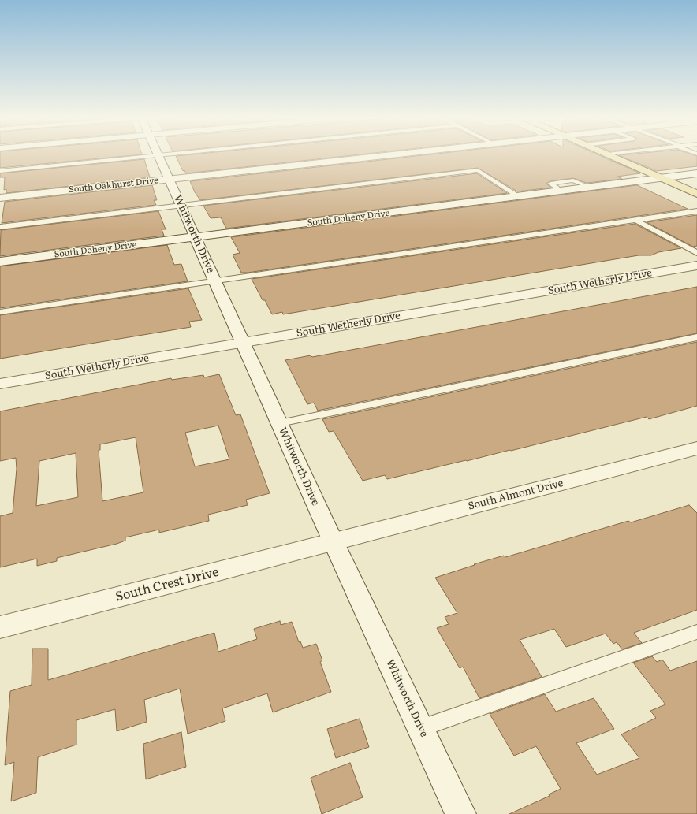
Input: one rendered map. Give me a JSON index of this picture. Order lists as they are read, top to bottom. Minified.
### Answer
{"streets":{"street":["South Oakhurst Drive","South Doheny Drive","Whitworth Drive","South Wetherly Drive","South Almont Drive","South Crest Drive"]},"crossings":[["South Oakhurst Drive","Whitworth Drive"],["South Doheny Drive","Whitworth Drive"],["Whitworth Drive","South Wetherly Drive"],["Whitworth Drive","South Almont Drive"],["Whitworth Drive","South Crest Drive"],["South Almont Drive","South Crest Drive"]]}
